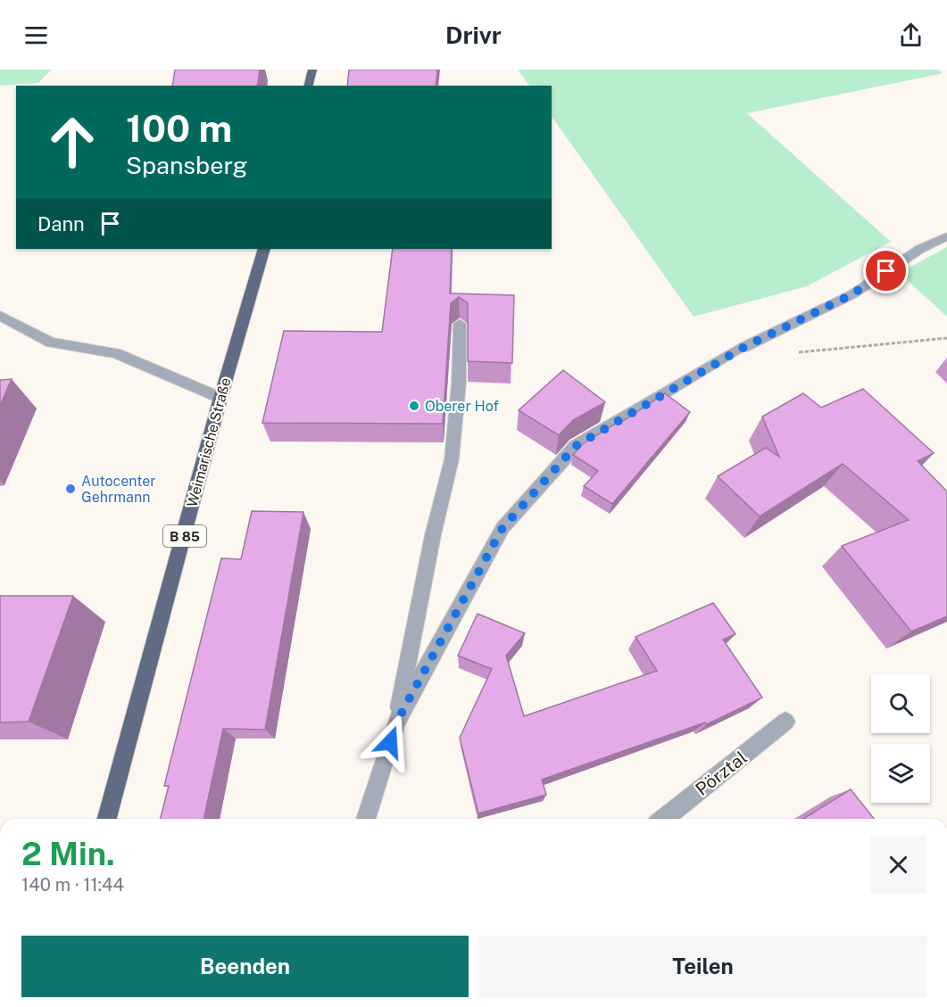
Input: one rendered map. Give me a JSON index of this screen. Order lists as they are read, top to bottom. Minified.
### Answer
{"streets":{"main road":["Weimarische Straße","B 85"],"street":["Pörztal"]},"places":["Oberer Hof","Autocenter Gehrmann"],"page":{"header":"Drivr","turn":["100 m","Spansberg"],"then":"Dann","heading":["2 Min.","140 m · 11:44"],"buttons":["Beenden","Teilen"]}}
